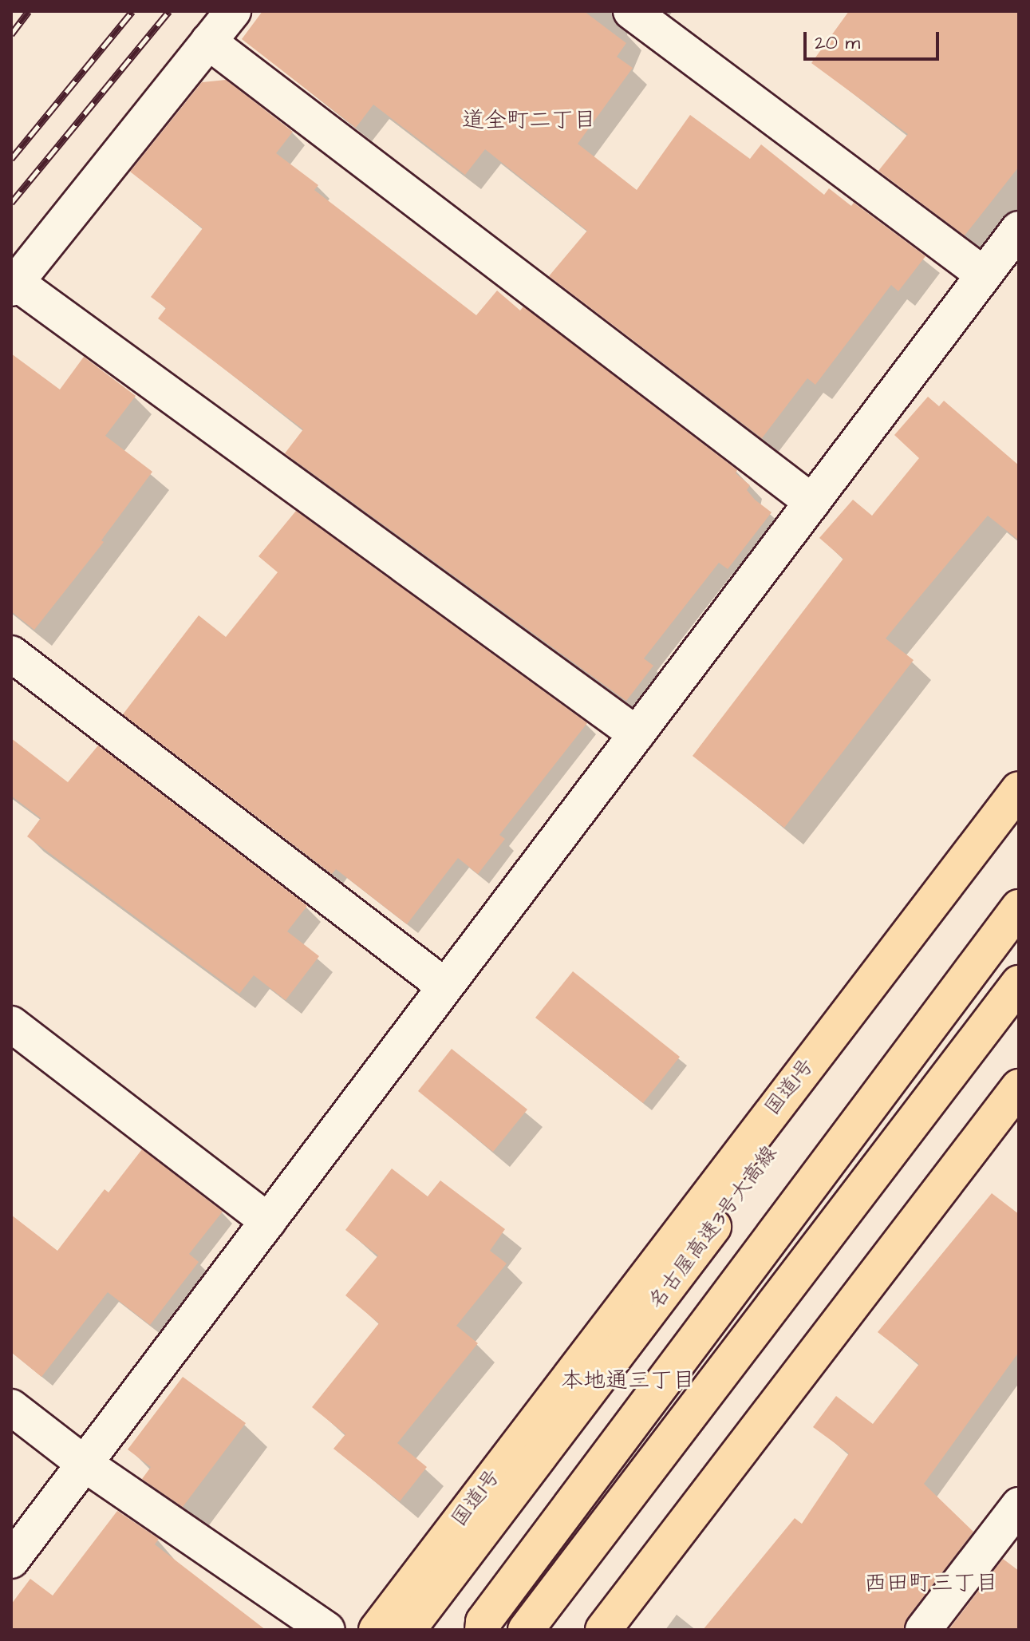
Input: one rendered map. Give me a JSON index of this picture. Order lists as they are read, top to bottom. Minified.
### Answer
{"streets":{"highway":["国道1号","名古屋高速3号大高線"]},"districts":["道全町二丁目","本地通三丁目","西田町三丁目"],"scale_bar":"20 m"}
